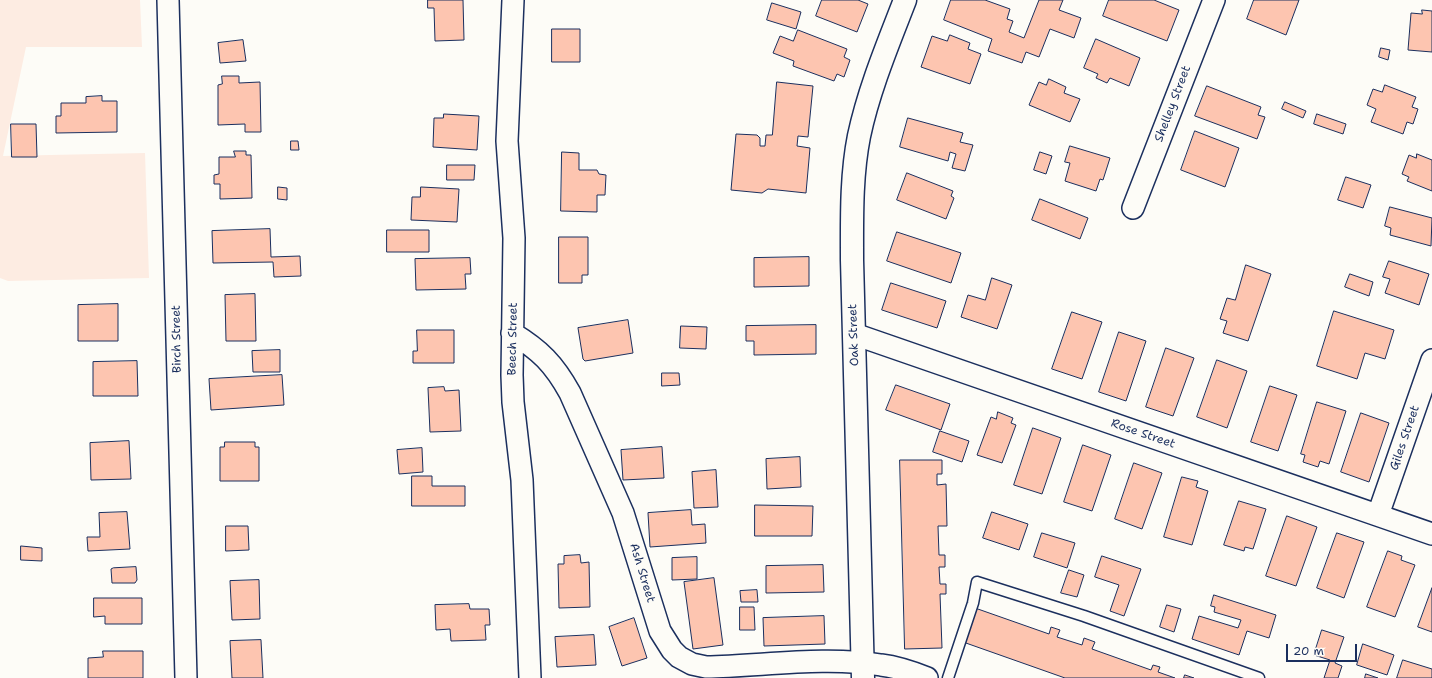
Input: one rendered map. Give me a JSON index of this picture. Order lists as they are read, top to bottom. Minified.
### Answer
{"streets":{"street":["Shelley Street","Oak Street","Birch Street","Beech Street","Rose Street","Giles Street","Ash Street"]},"crossings":[["Oak Street","Rose Street"],["Oak Street","Ash Street"],["Beech Street","Ash Street"],["Rose Street","Giles Street"]],"scale_bar":"20 m"}
